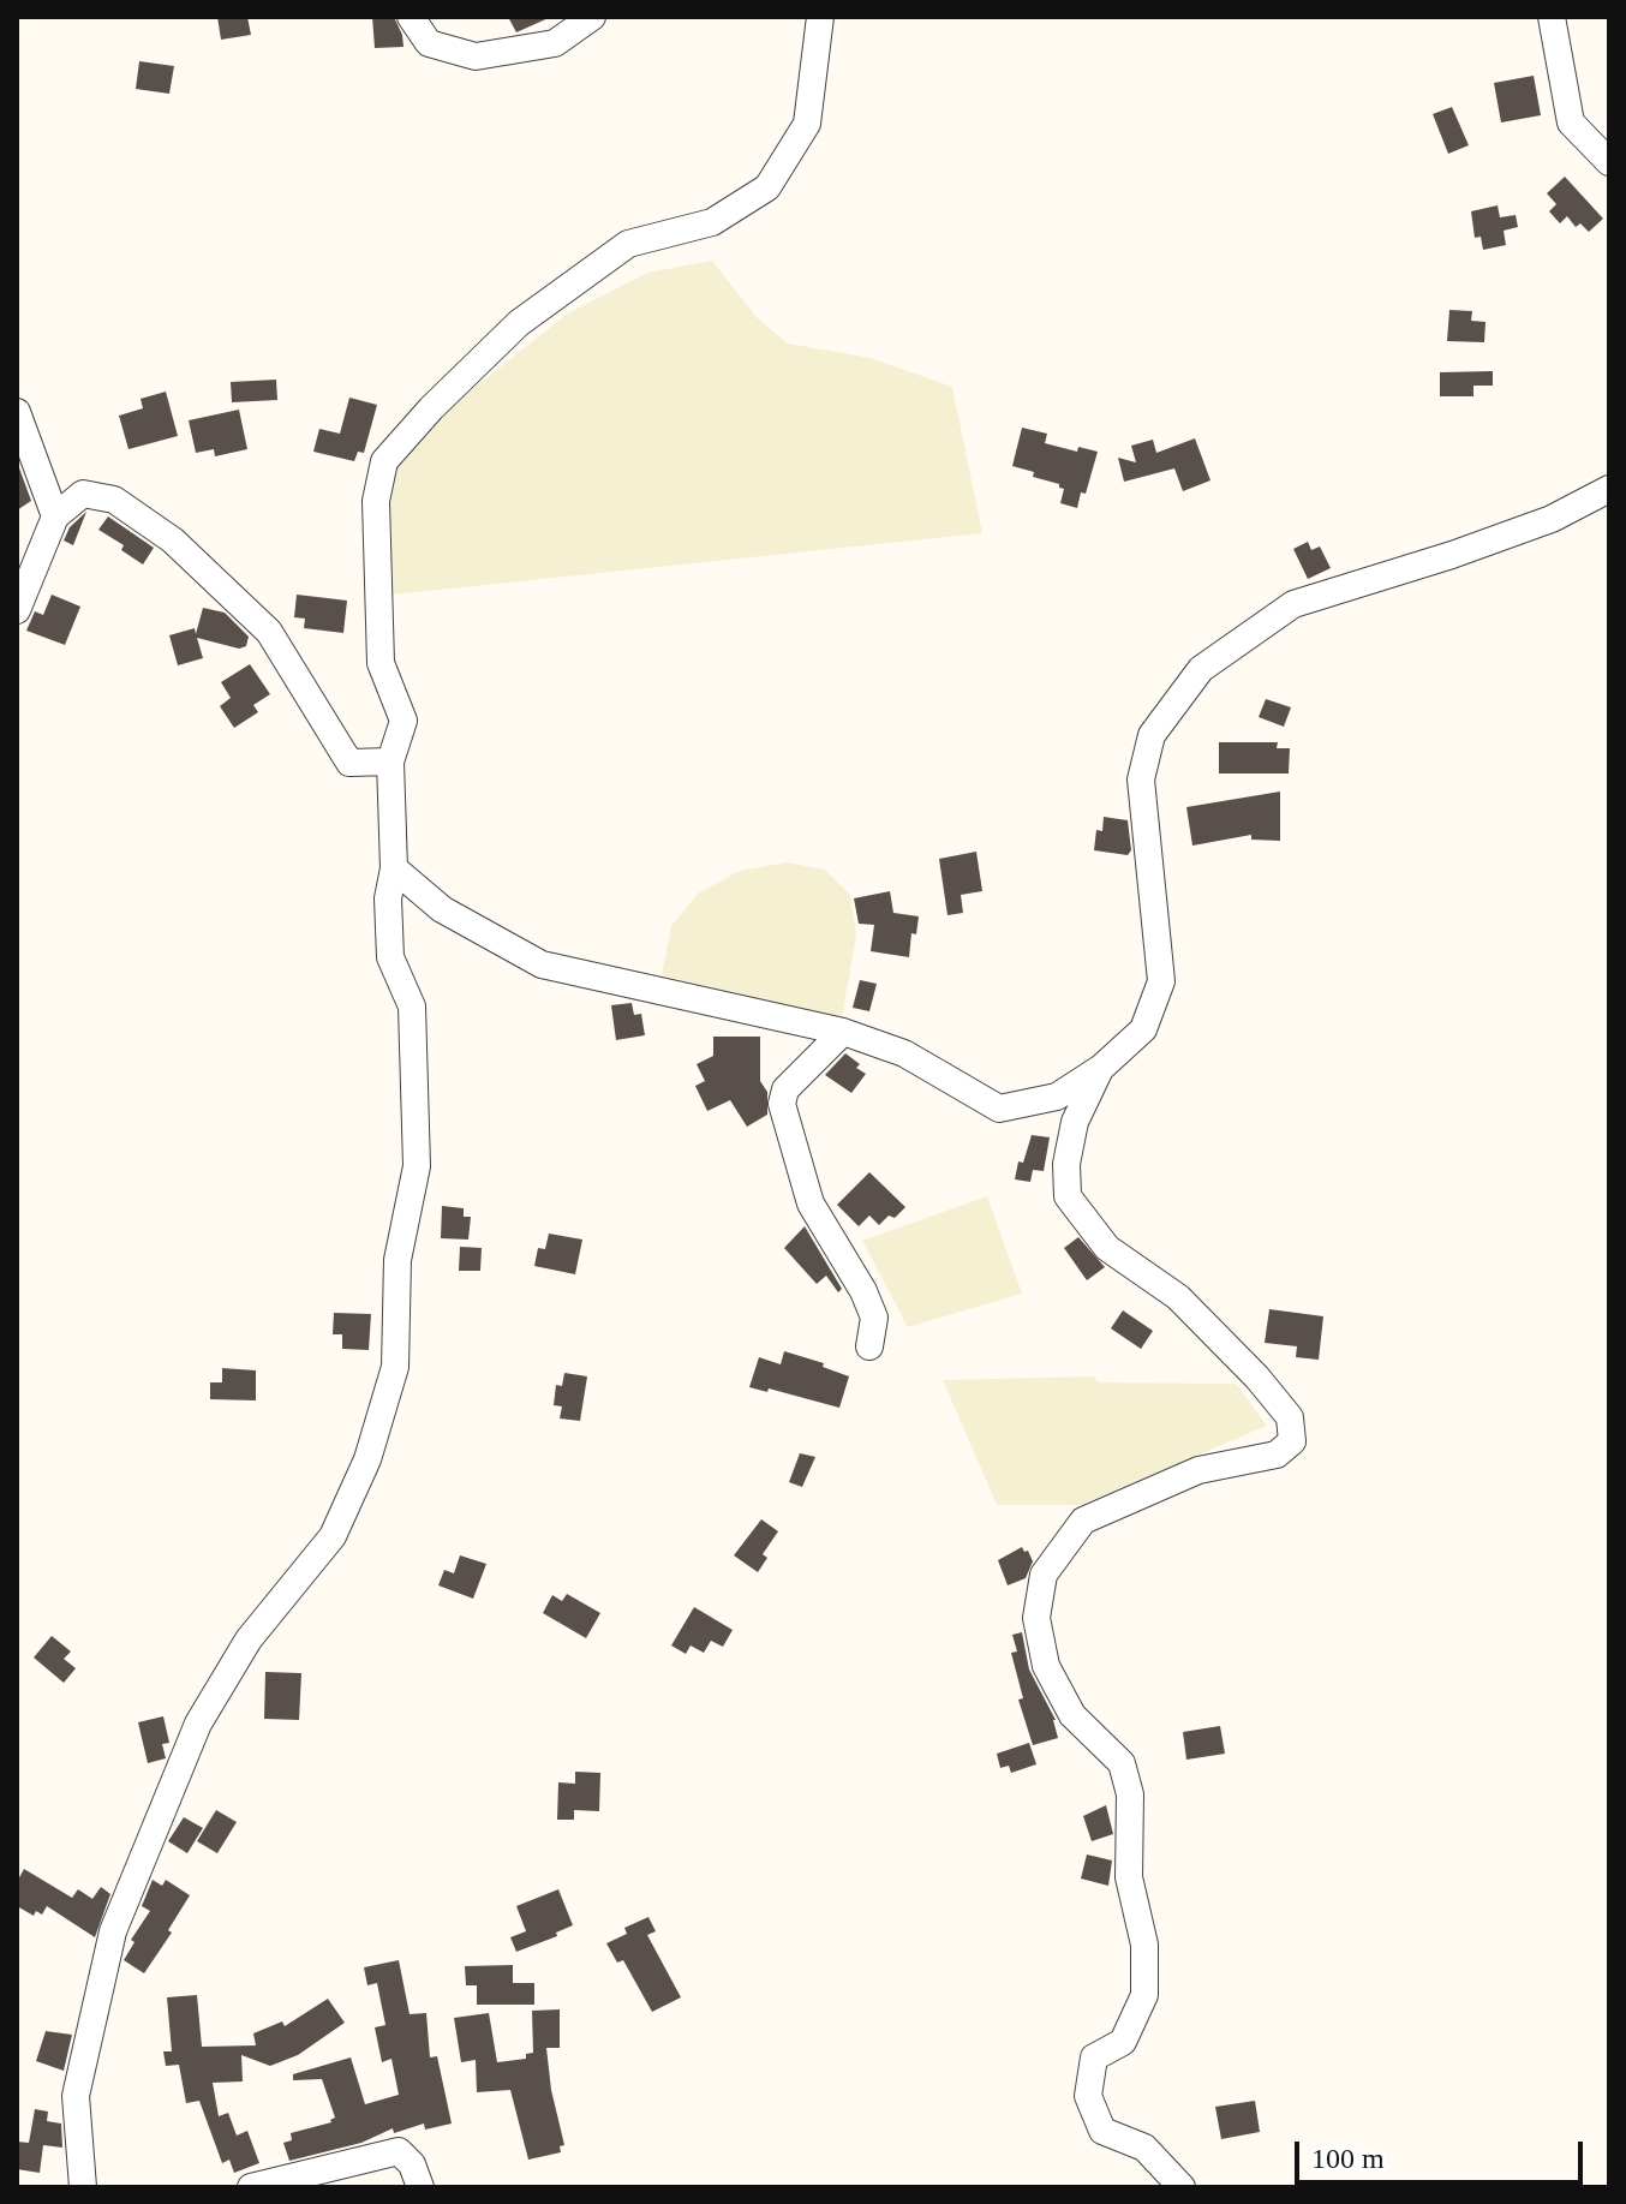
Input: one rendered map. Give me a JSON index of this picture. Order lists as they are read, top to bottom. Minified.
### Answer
{"scale_bar":"100 m"}
